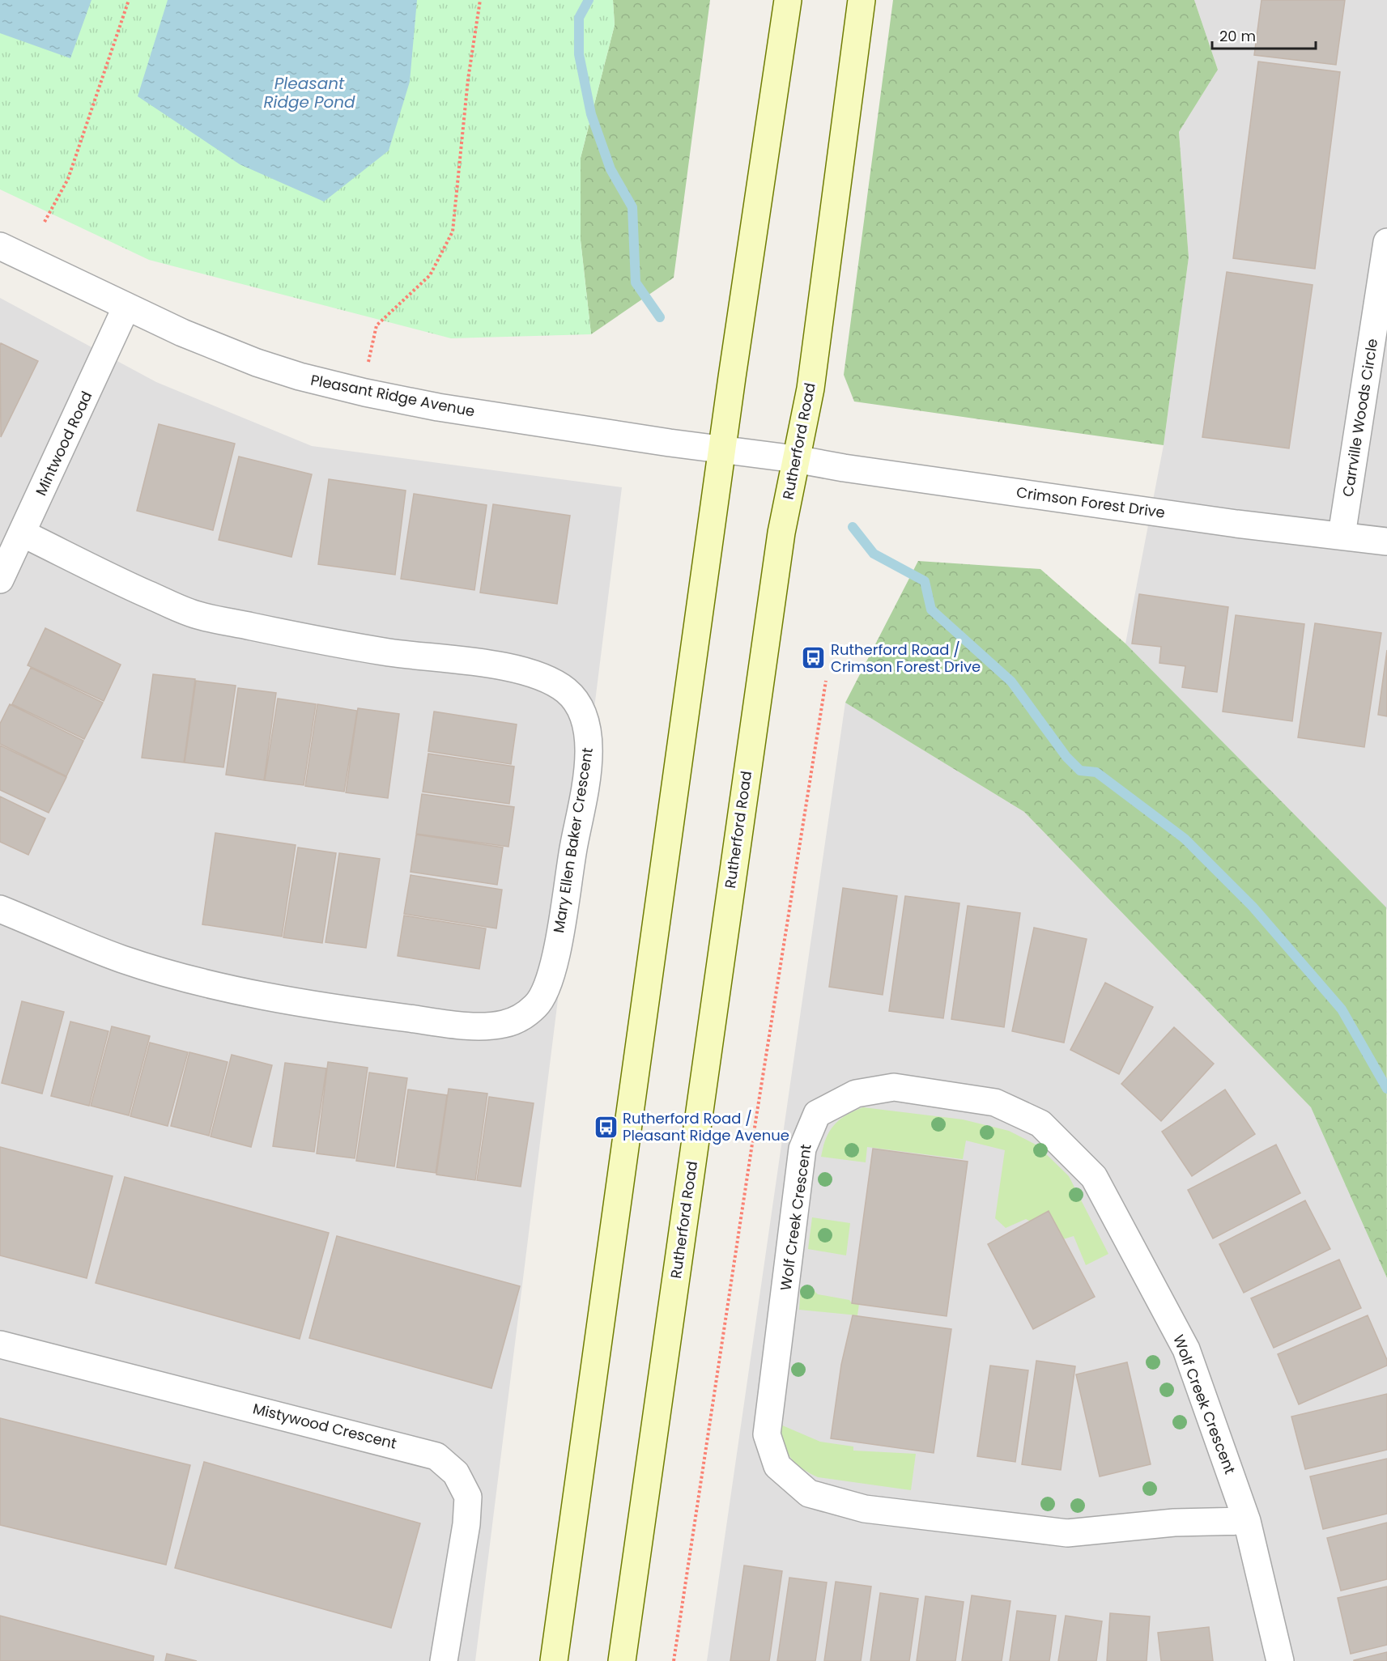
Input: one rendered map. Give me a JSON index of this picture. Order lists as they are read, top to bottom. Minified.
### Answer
{"streets":{"main road":["Rutherford Road"],"street":["Pleasant Ridge Avenue","Carrville Woods Circle","Mintwood Road","Crimson Forest Drive","Mary Ellen Baker Crescent","Wolf Creek Crescent","Mistywood Crescent"]},"crossings":[["Pleasant Ridge Avenue","Rutherford Road"],["Pleasant Ridge Avenue","Mintwood Road"],["Pleasant Ridge Avenue","Crimson Forest Drive"],["Carrville Woods Circle","Crimson Forest Drive"],["Rutherford Road","Crimson Forest Drive"],["Mintwood Road","Mary Ellen Baker Crescent"]],"water":["Pleasant Ridge Pond"],"places":{"bus stop":["Rutherford Road / Crimson Forest Drive","Rutherford Road / Pleasant Ridge Avenue"]},"scale_bar":"20 m"}
